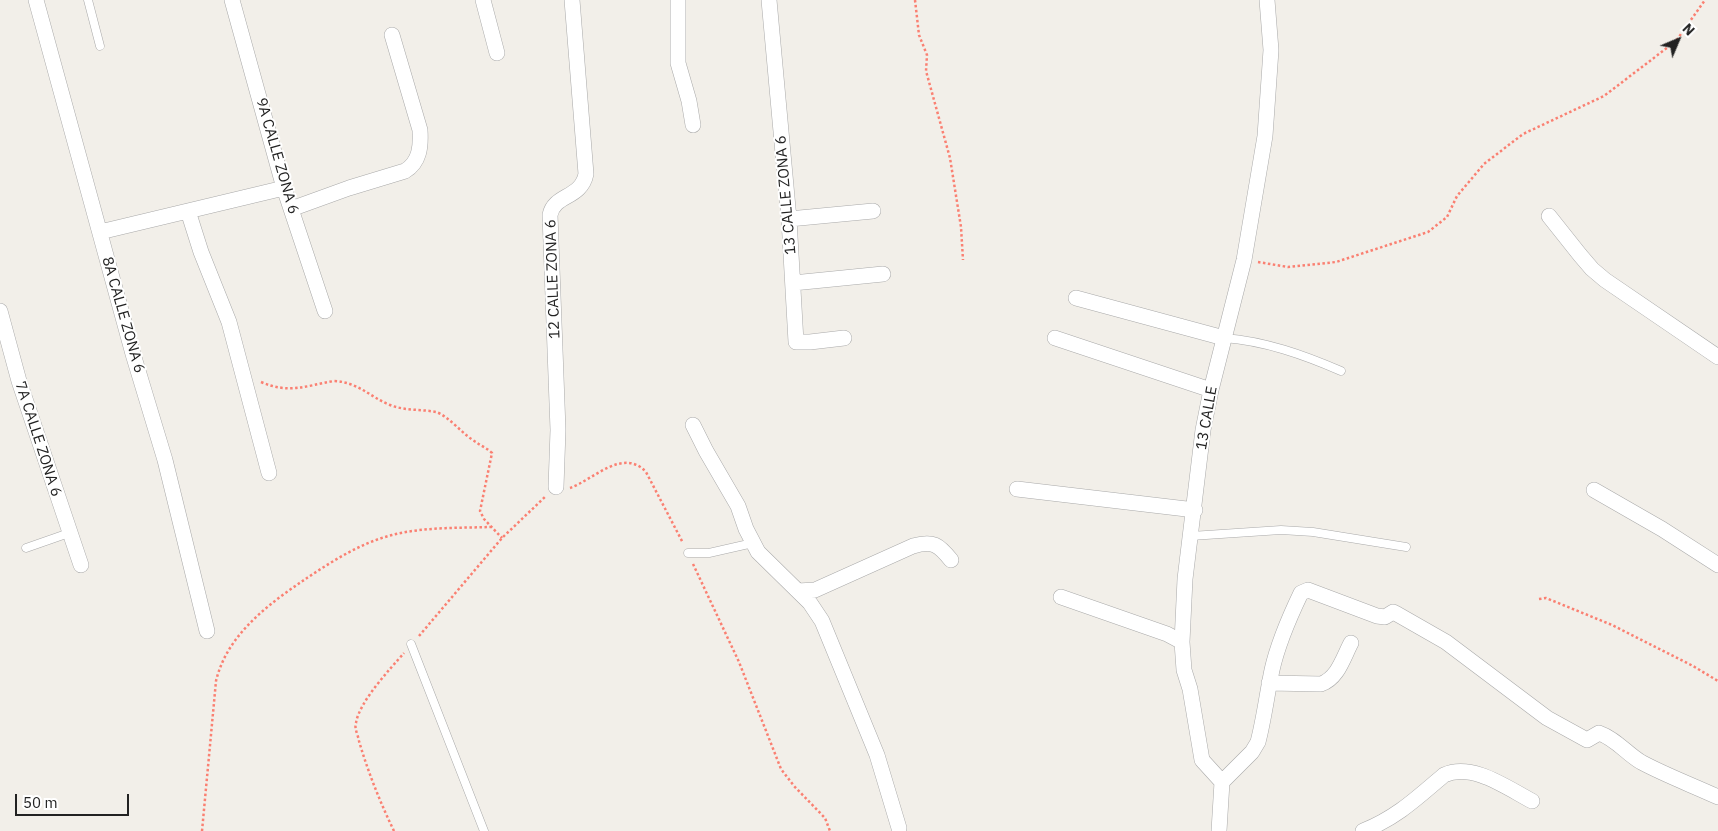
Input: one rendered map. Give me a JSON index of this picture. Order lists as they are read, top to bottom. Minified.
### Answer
{"streets":{"street":["9A CALLE ZONA 6","13 CALLE ZONA 6","12 CALLE ZONA 6","8A CALLE ZONA 6","13 CALLE","7A CALLE ZONA 6"]},"scale_bar":"50 m","north":"top right"}
